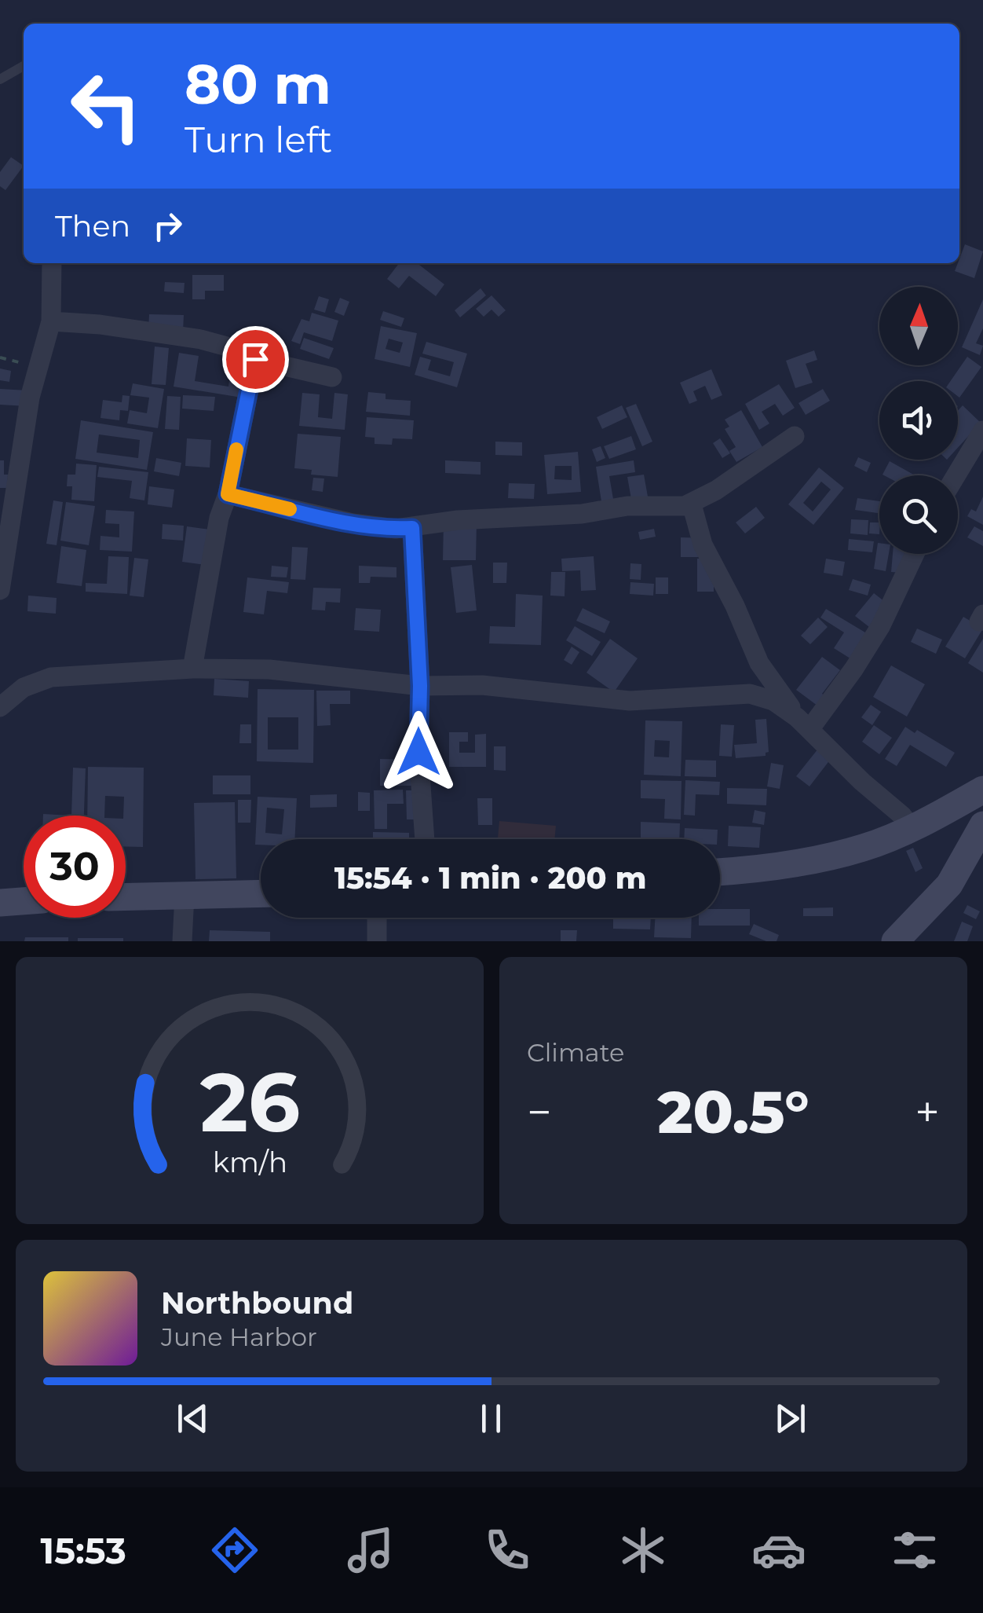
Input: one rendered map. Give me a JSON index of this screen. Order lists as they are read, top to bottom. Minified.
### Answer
{"north":"top","page":{"turn":["80 m","Turn left"],"then":"Then","limit":"30","trip":"15:54 · 1 min · 200 m","tile":"Climate","heat":["−","20.5°","+"],"song":["Northbound","June Harbor"],"tabs":"15:53","gauge":["26","km/h"]}}
